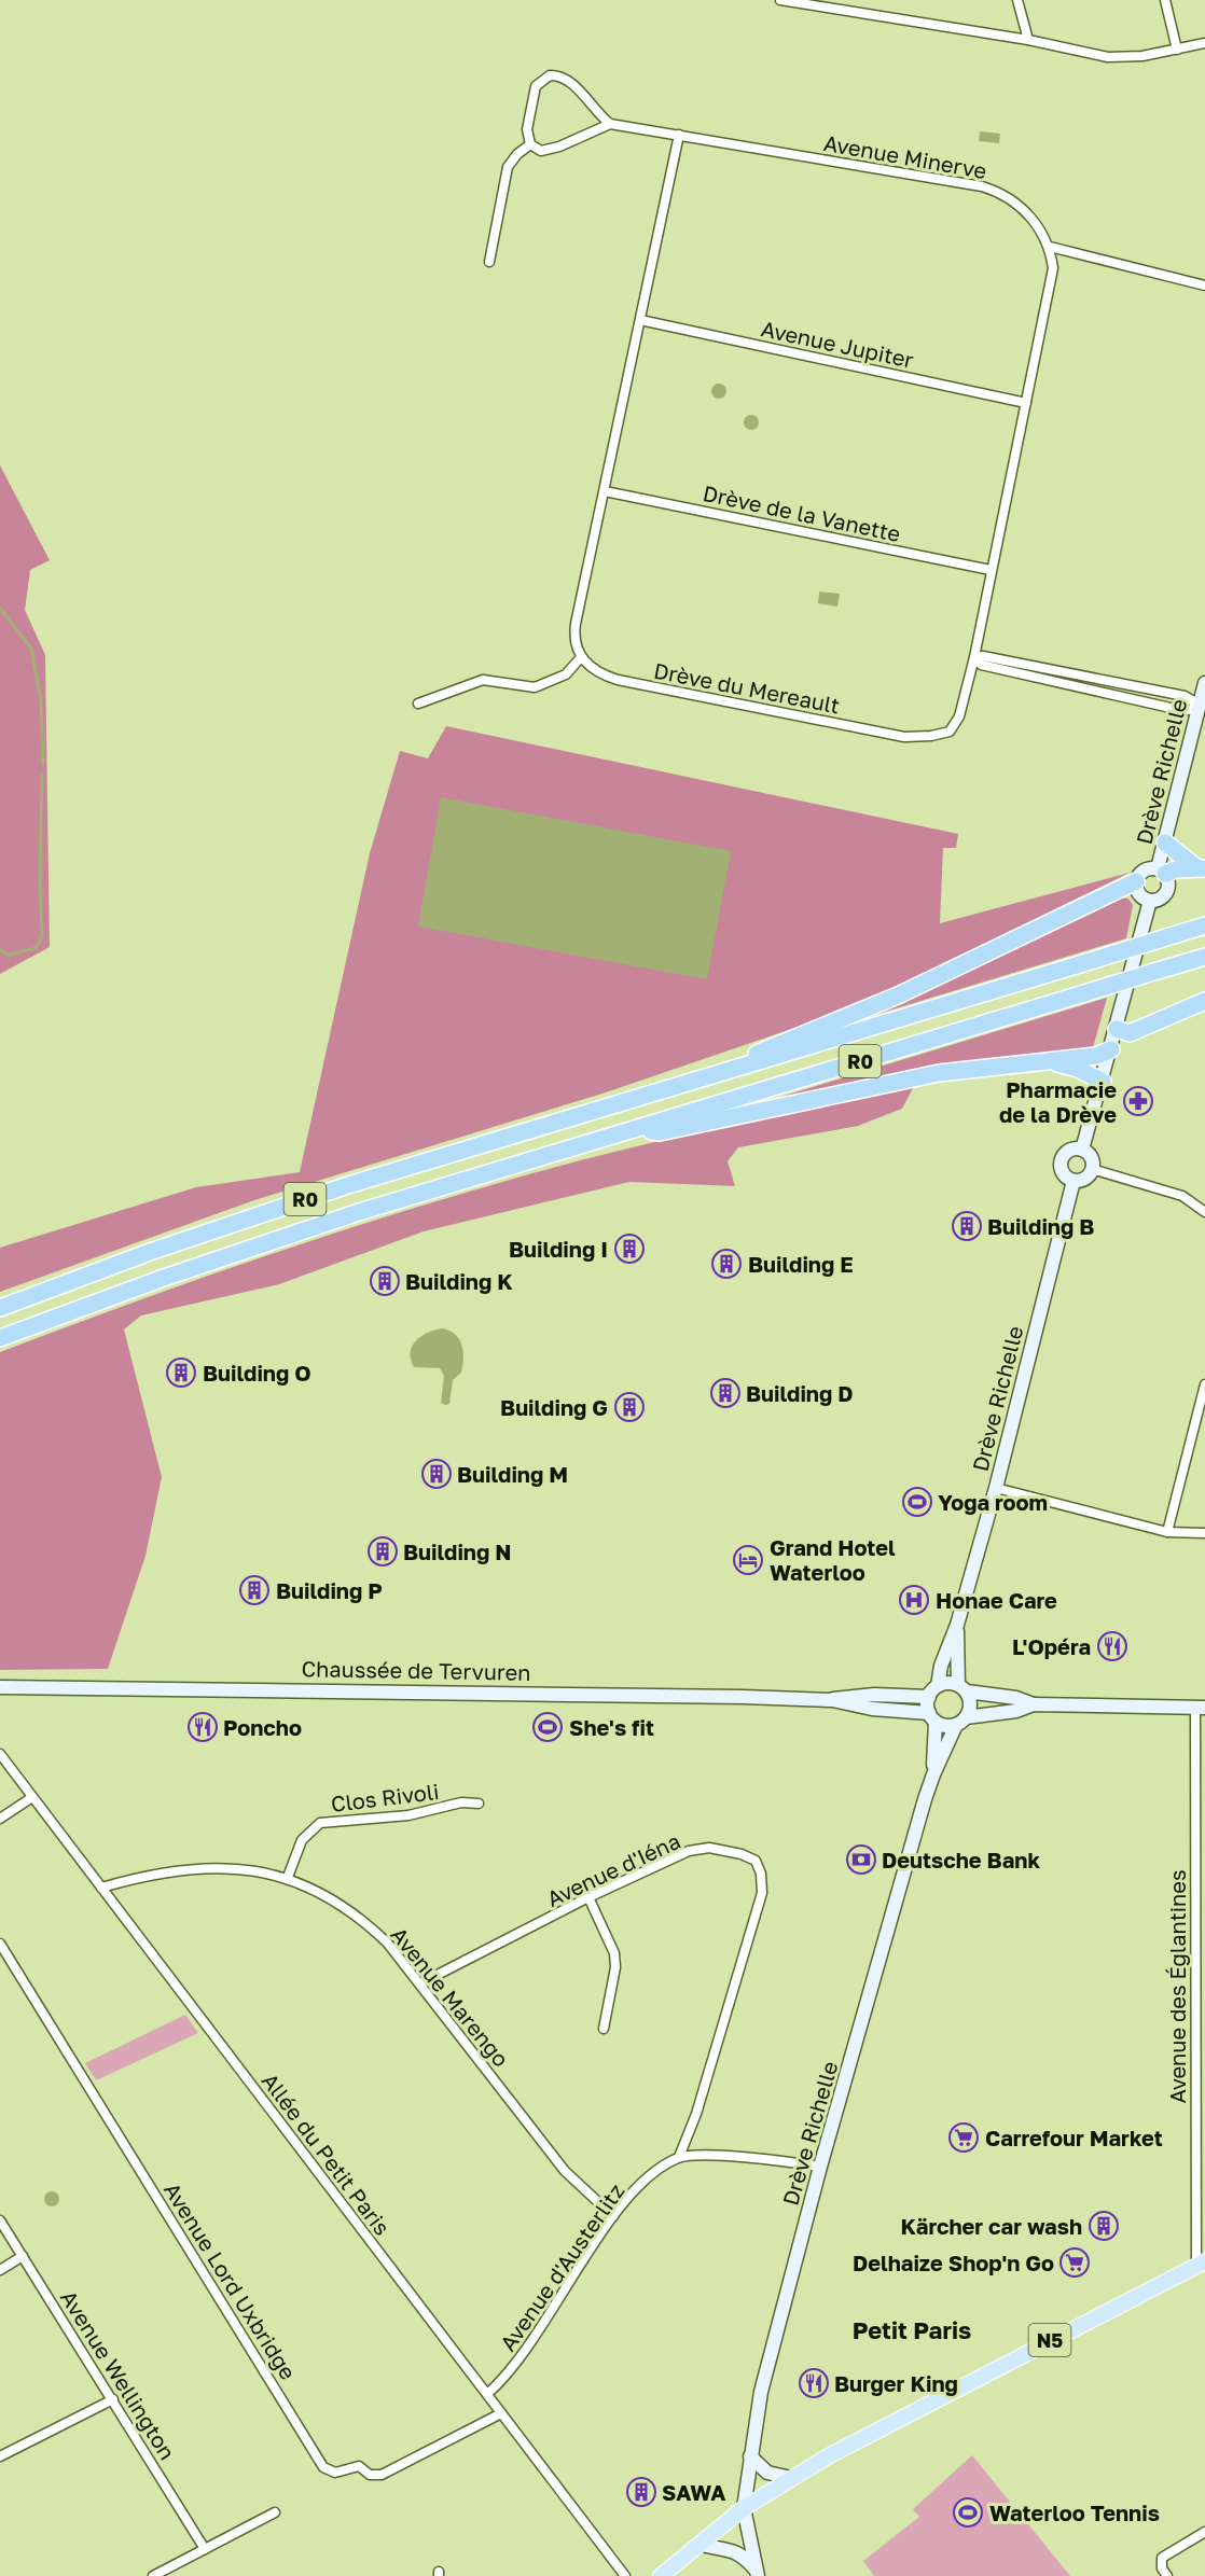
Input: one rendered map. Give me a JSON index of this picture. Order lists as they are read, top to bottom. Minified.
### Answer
{"streets":{"highway":["R0"],"main road":["Drève Richelle","Chaussée de Tervuren","N5"],"street":["Avenue Minerve","Avenue Jupiter","Drève de la Vanette","Drève du Mereault","Clos Rivoli","Avenue d'Iéna","Avenue des Églantines","Avenue Marengo","Allée du Petit Paris","Avenue d'Austerlitz","Avenue Lord Uxbridge","Avenue Wellington"]},"crossings":[["Avenue Minerve","Drève du Mereault"],["Avenue Jupiter","Drève du Mereault"],["Drève de la Vanette","Drève du Mereault"],["Drève Richelle","Chaussée de Tervuren"],["Drève Richelle","N5"],["Clos Rivoli","Avenue Marengo"],["Avenue d'Iéna","Avenue Marengo"],["Avenue d'Iéna","Avenue d'Austerlitz"],["Avenue des Églantines","N5"],["Avenue Marengo","Allée du Petit Paris"],["Avenue Marengo","Avenue d'Austerlitz"],["Allée du Petit Paris","Avenue d'Austerlitz"],["Allée du Petit Paris","Avenue Lord Uxbridge"]],"districts":["Petit Paris"],"places":{"pharmacy":["Pharmacie de la Drève"],"building":["Building B","Building I","Building E","Building K","Building O","Building D","Building G","Building M","Building N","Building P","Kärcher car wash","SAWA"],"sports":["Yoga room","She's fit","Waterloo Tennis"],"hotel":["Grand Hotel Waterloo"],"hospital":["Honae Care"],"restaurant":["L'Opéra","Poncho","Burger King"],"bank":["Deutsche Bank"],"supermarket":["Carrefour Market","Delhaize Shop'n Go"]}}
